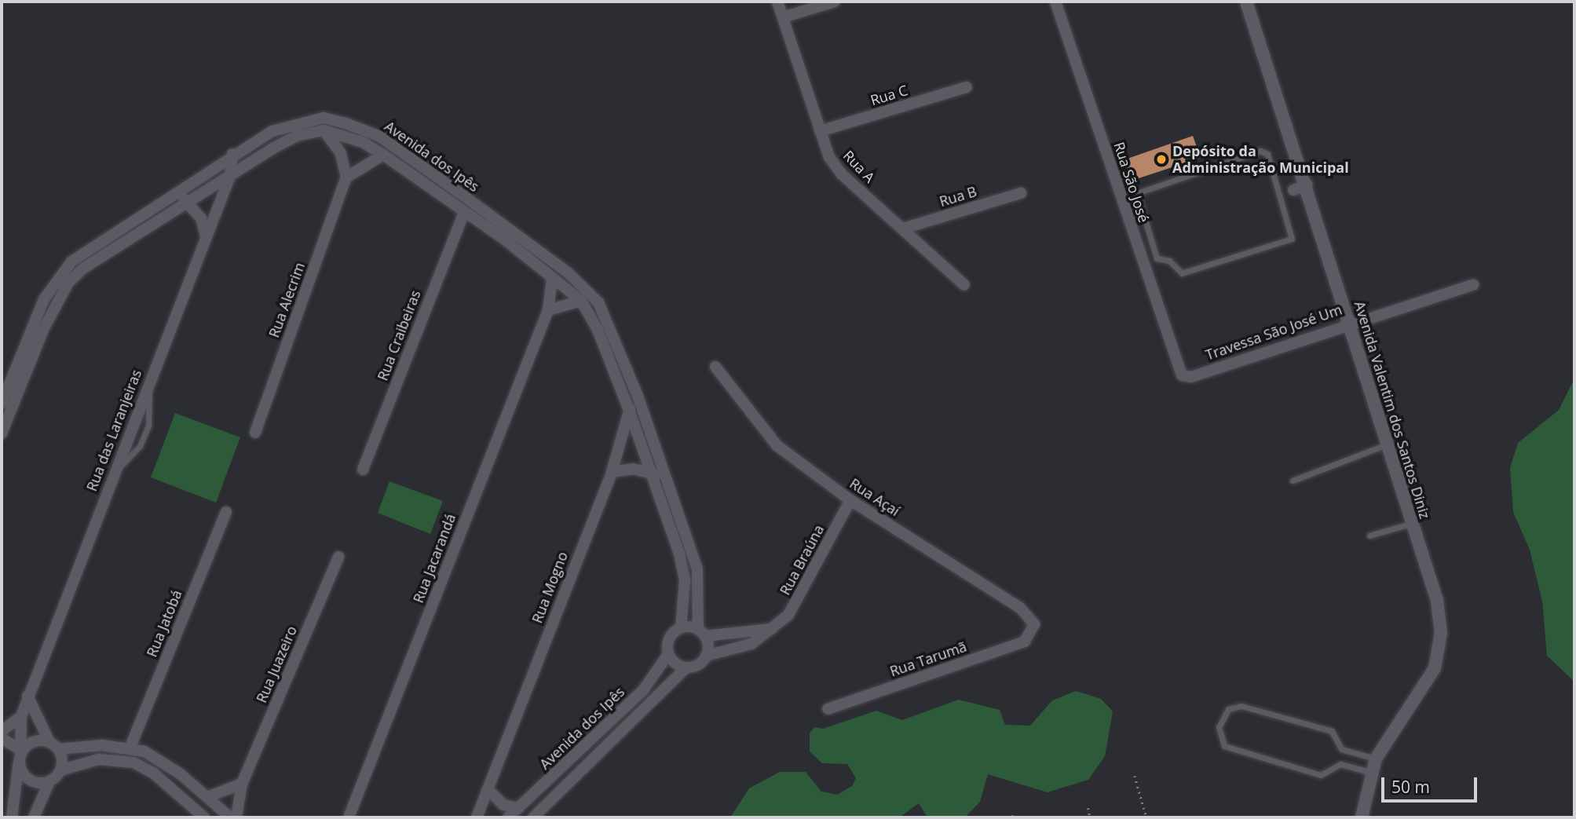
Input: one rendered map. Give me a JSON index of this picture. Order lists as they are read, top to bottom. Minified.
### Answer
{"streets":{"street":["Rua C","Avenida dos Ipês","Rua A","Rua São José","Rua B","Rua Alecrim","Travessa São José Um","Rua Craibeiras","Avenida Valentim dos Santos Diniz","Rua das Laranjeiras","Rua Açaí","Rua Jacarandá","Rua Braúna","Rua Mogno","Rua Jatobá","Rua Tarumã","Rua Juazeiro"]},"crossings":[["Rua C","Rua A"],["Avenida dos Ipês","Rua Craibeiras"],["Avenida dos Ipês","Rua das Laranjeiras"],["Avenida dos Ipês","Rua Jacarandá"],["Avenida dos Ipês","Rua Braúna"],["Avenida dos Ipês","Rua Mogno"],["Rua A","Rua B"],["Rua São José","Travessa São José Um"],["Travessa São José Um","Avenida Valentim dos Santos Diniz"],["Rua Açaí","Rua Braúna"],["Rua Açaí","Rua Tarumã"]],"places":["Depósito da Administração Municipal"],"scale_bar":"50 m"}
